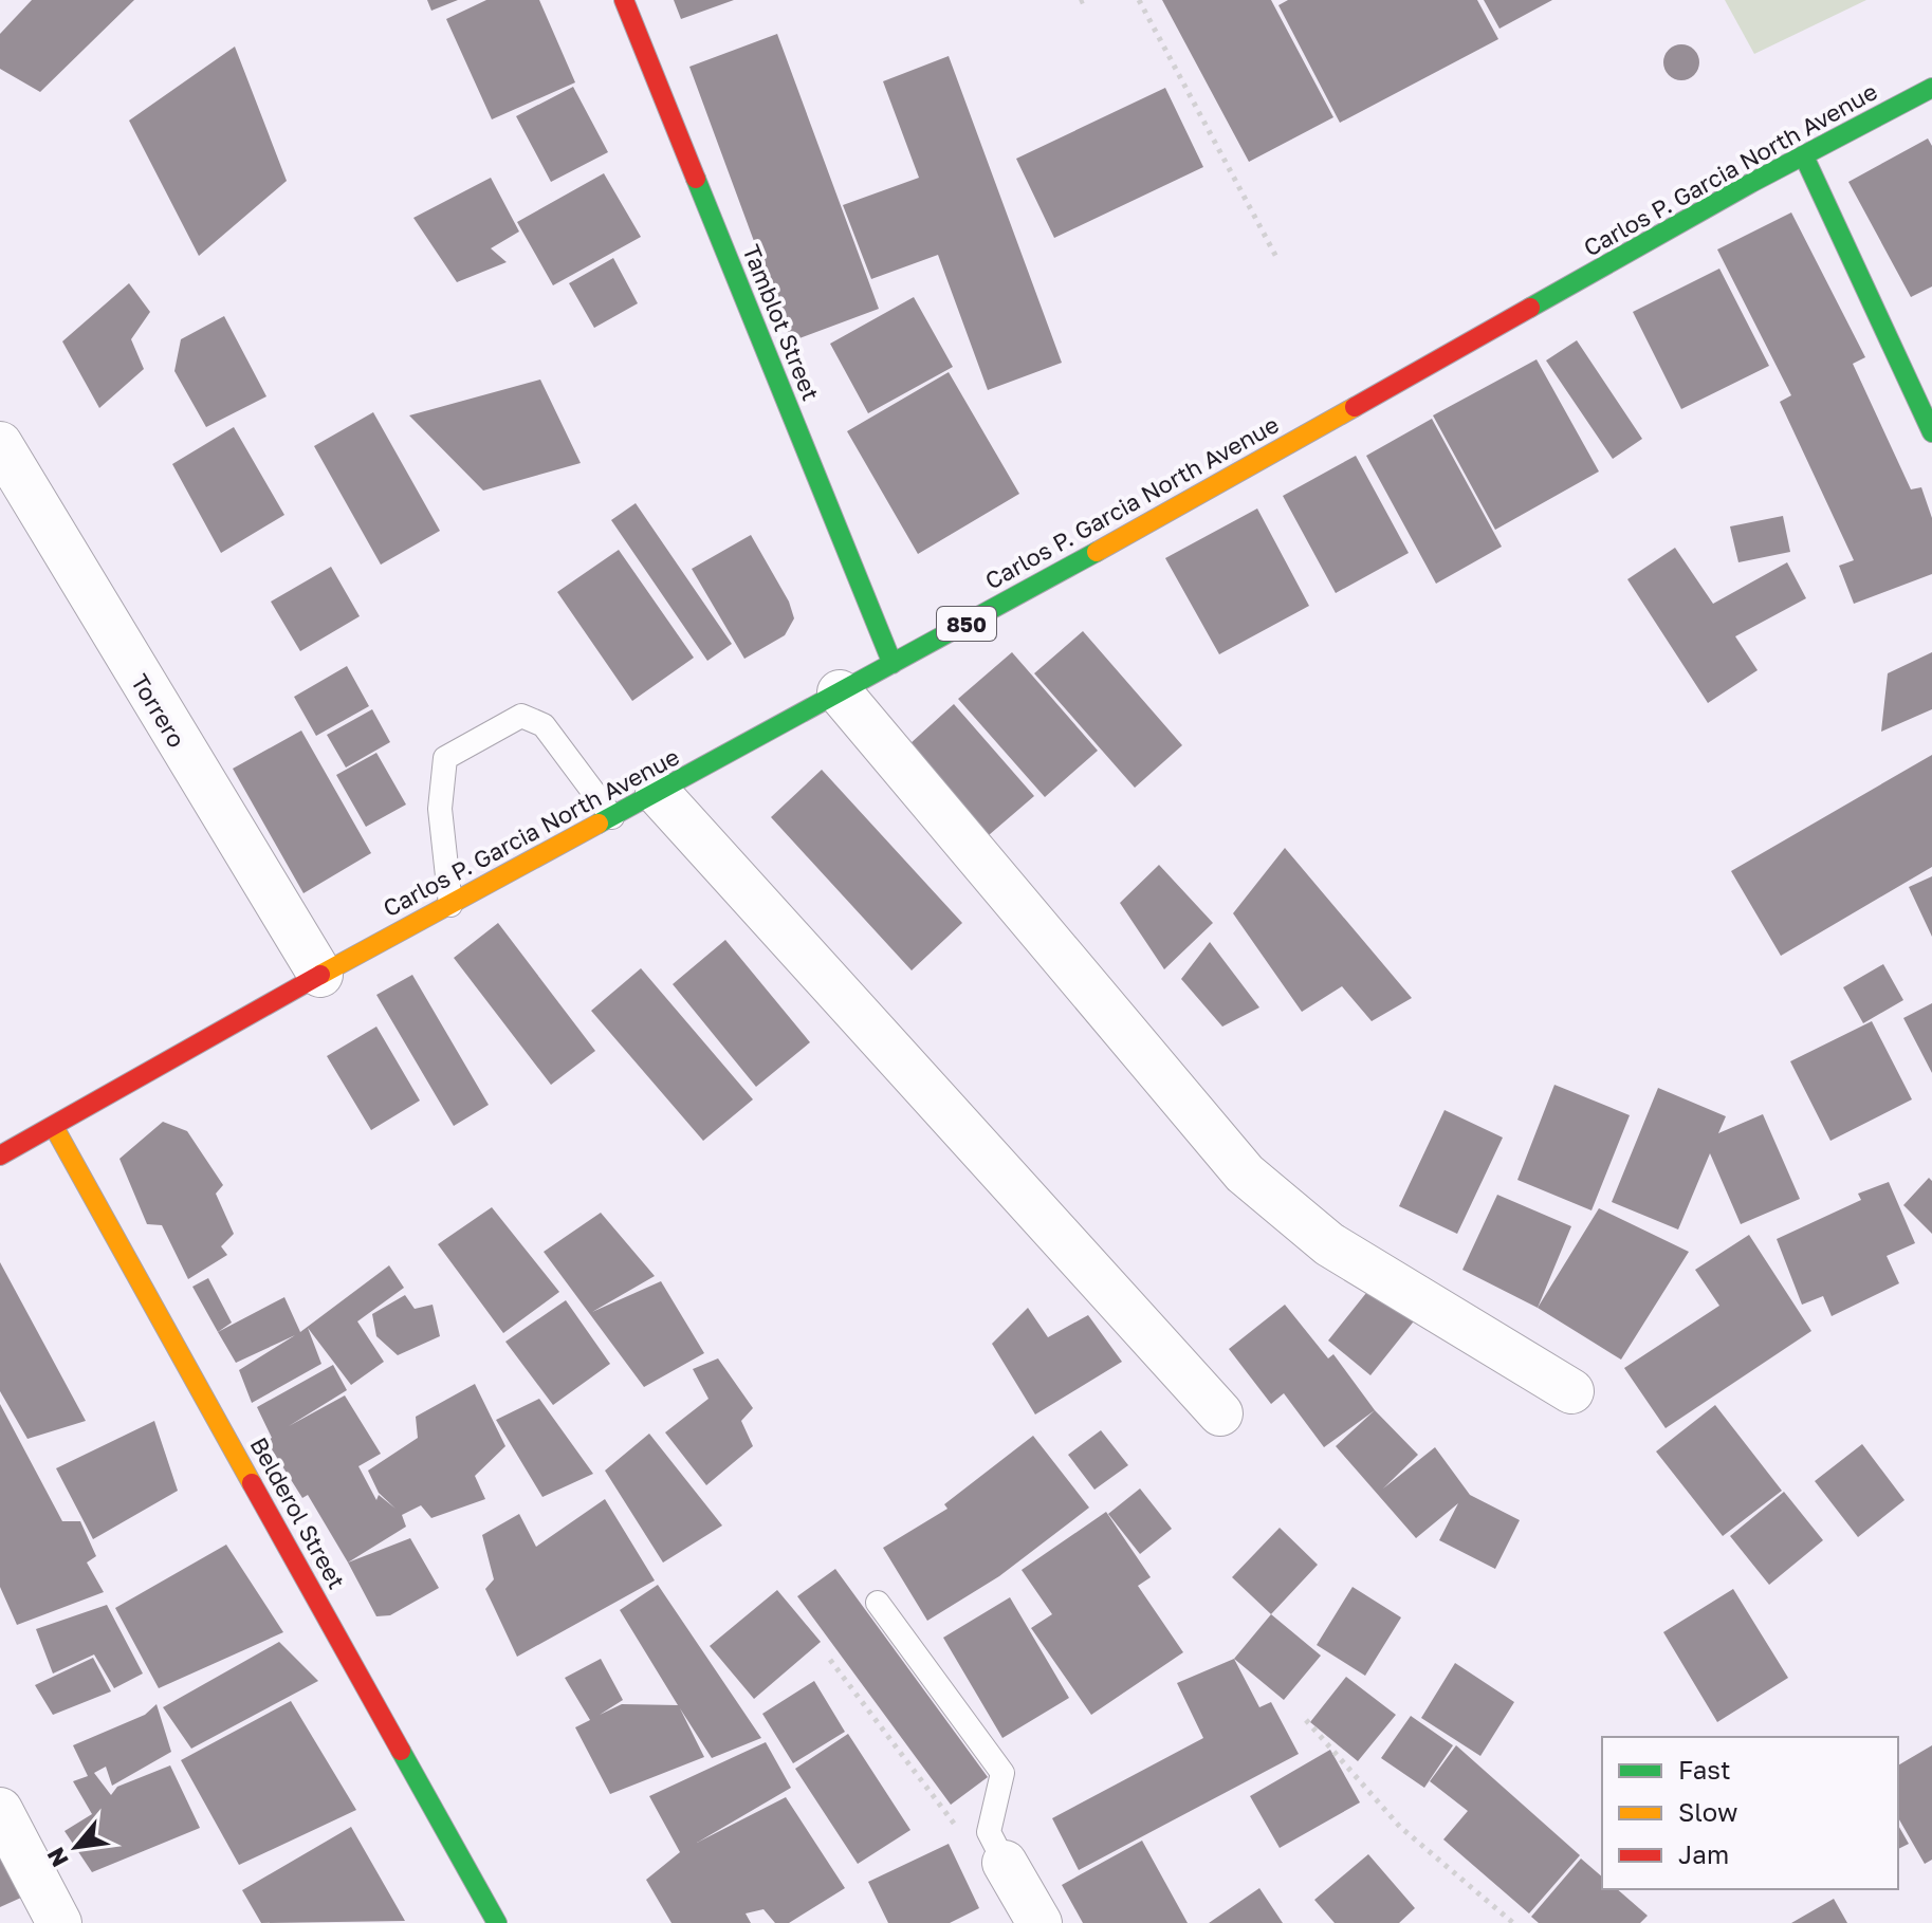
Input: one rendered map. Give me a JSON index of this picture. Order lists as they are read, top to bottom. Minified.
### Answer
{"streets":{"main road":["Carlos P. Garcia North Avenue","Tamblot Street","850","Belderol Street"],"street":["Torrero"]},"crossings":[["Carlos P. Garcia North Avenue","Tamblot Street"],["Carlos P. Garcia North Avenue","Torrero"],["Carlos P. Garcia North Avenue","Belderol Street"]],"legend":["Fast","Slow","Jam"],"north":"bottom left"}
